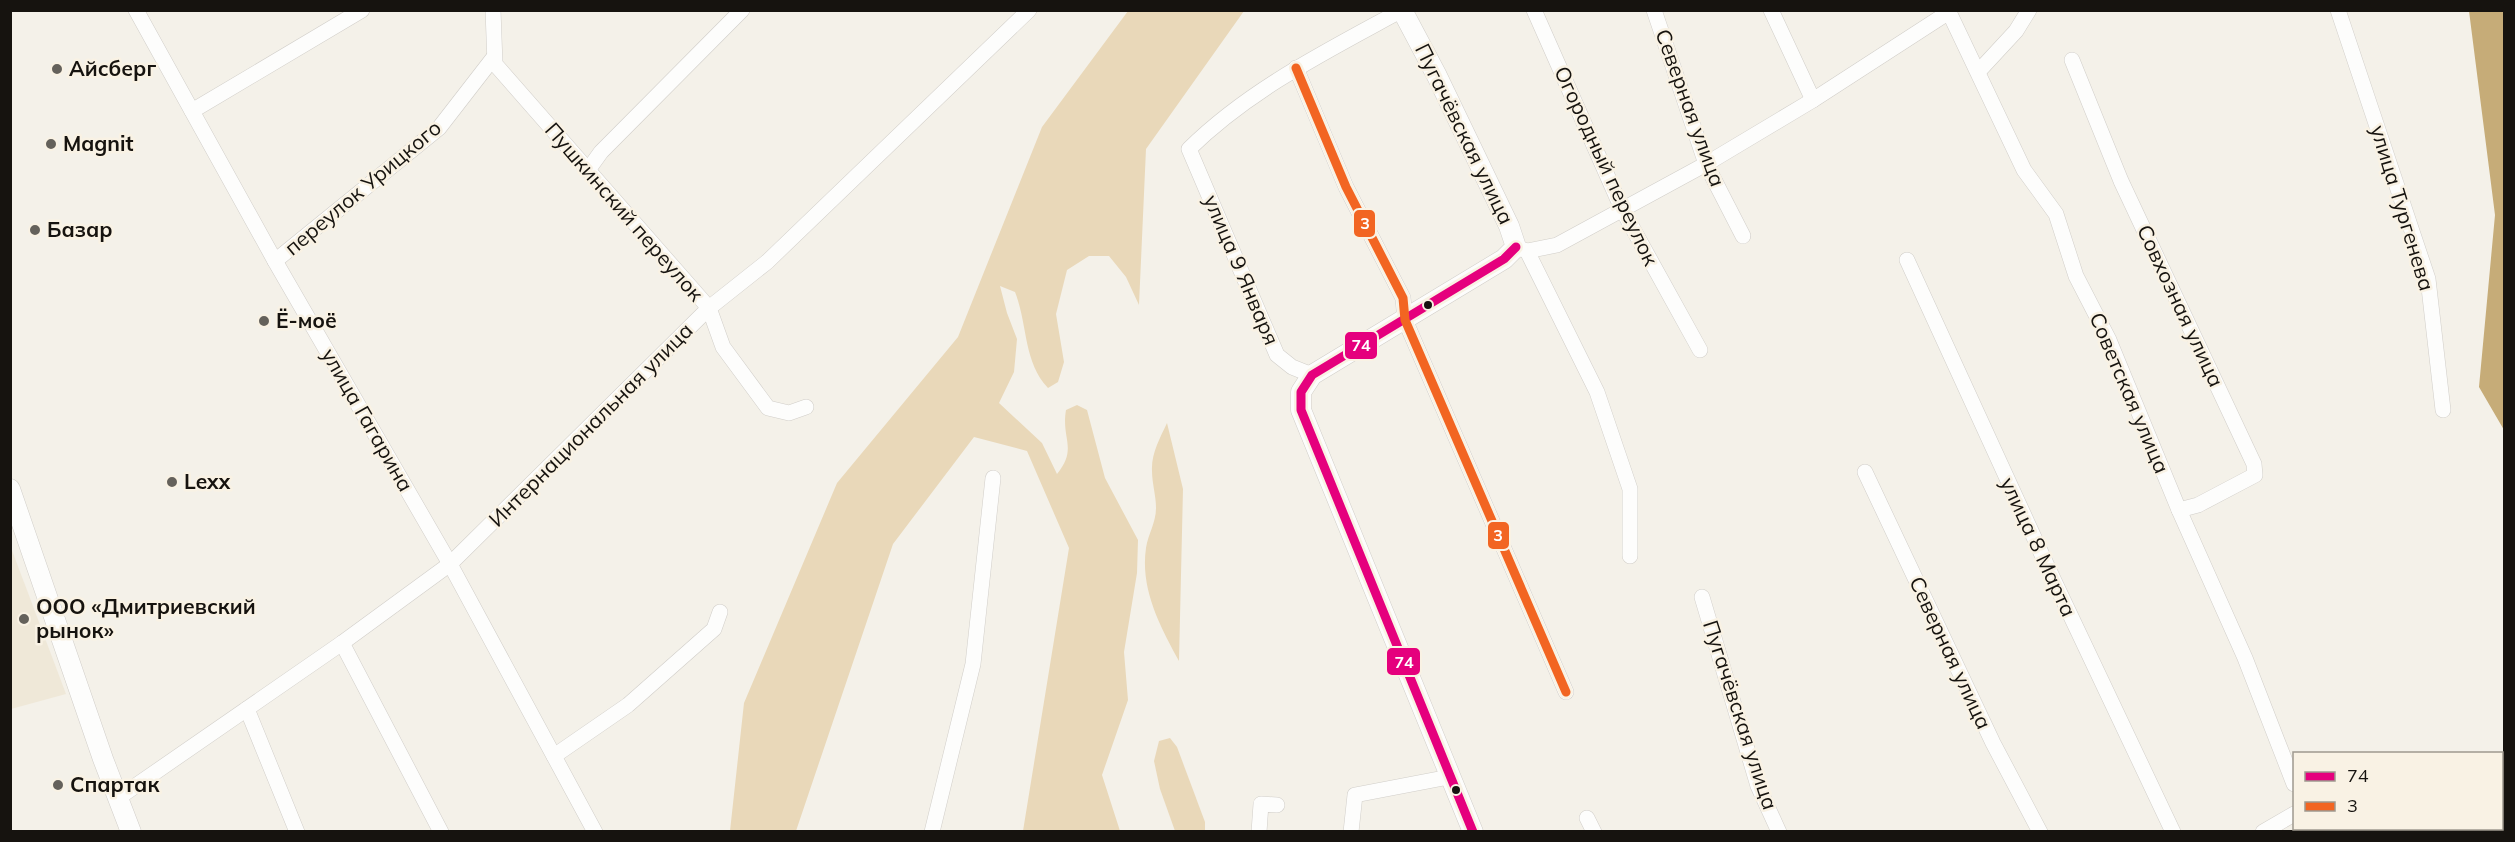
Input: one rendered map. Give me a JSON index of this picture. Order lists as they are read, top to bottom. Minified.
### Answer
{"streets":{"main road":["Пугачёвская улица"],"street":["Северная улица","Огородный переулок","переулок Урицкого","улица Тургенева","Пушкинский переулок","улица 9 Января","Совхозная улица","Советская улица","улица Гагарина","Интернациональная улица","улица 8 Марта"]},"crossings":[["переулок Урицкого","Пушкинский переулок"],["переулок Урицкого","улица Гагарина"],["Пушкинский переулок","Интернациональная улица"],["Совхозная улица","Советская улица"],["улица Гагарина","Интернациональная улица"]],"places":["Айсберг","Magnit","Базар","Ё-моё","Lexx","ООО «Дмитриевский рынок»","Спартак"],"lines":["transit line 3","transit line 74"],"legend":["74","3"]}
